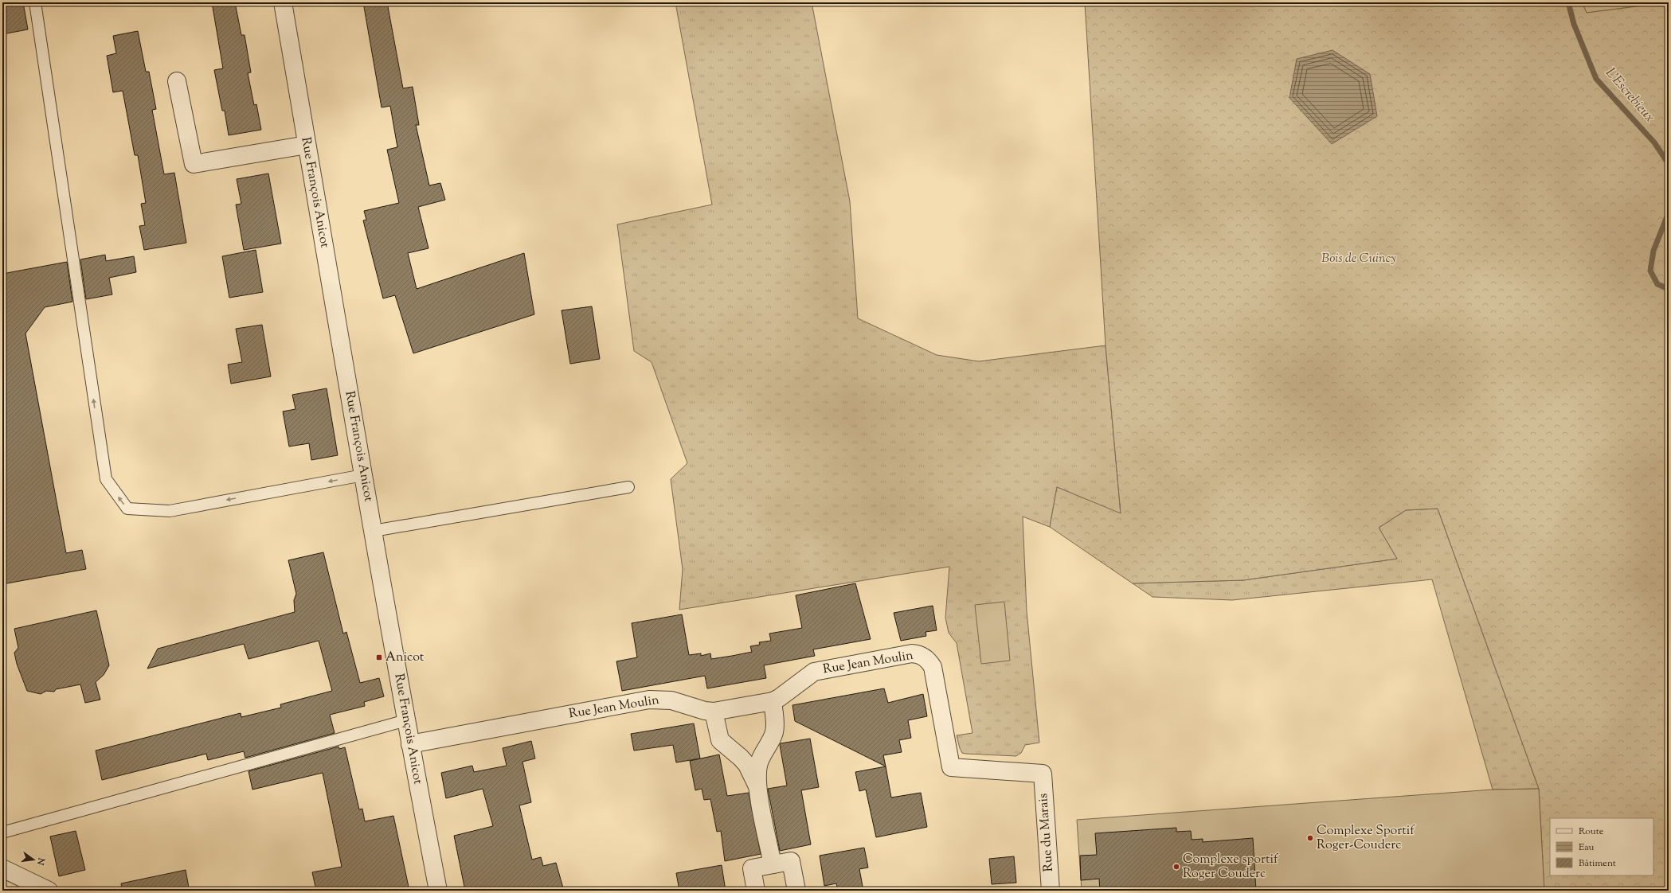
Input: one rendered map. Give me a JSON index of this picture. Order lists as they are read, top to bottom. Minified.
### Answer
{"streets":{"street":["Rue François Anicot","Rue Jean Moulin","Rue du Marais"]},"crossings":[["Rue François Anicot","Rue Jean Moulin"],["Rue Jean Moulin","Rue du Marais"]],"water":["L'Escrebieux"],"parks":["Bois de Cuincy"],"places":{"transit":["Anicot"],"other":["Complexe Sportif Roger-Couderc","Complexe sportif Roger Couderc"]},"legend":["Route","Eau","Bâtiment"],"north":"right"}
